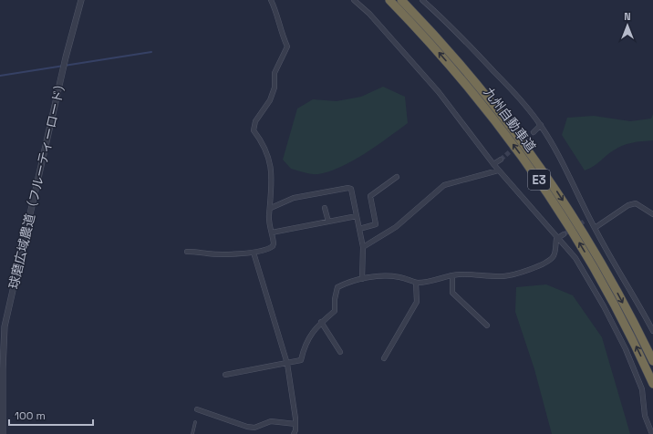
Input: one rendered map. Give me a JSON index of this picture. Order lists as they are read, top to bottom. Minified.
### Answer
{"streets":{"highway":["九州自動車道","E3"],"street":["球磨広域農道（フルーティーロード）"]},"scale_bar":"100 m","north":"top"}
